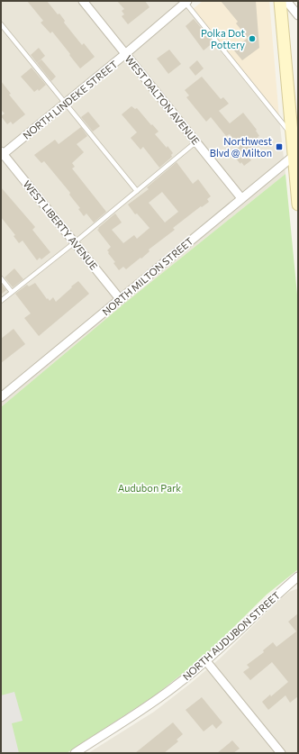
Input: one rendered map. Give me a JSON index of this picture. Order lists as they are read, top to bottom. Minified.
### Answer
{"streets":{"street":["NORTH LINDEKE STREET","WEST DALTON AVENUE","WEST LIBERTY AVENUE","NORTH MILTON STREET","NORTH AUDUBON STREET"]},"crossings":[["NORTH LINDEKE STREET","WEST DALTON AVENUE"],["NORTH LINDEKE STREET","WEST LIBERTY AVENUE"],["WEST DALTON AVENUE","NORTH MILTON STREET"],["WEST LIBERTY AVENUE","NORTH MILTON STREET"]],"parks":["Audubon Park"],"places":{"other":["Polka Dot Pottery"],"transit":["Northwest Blvd @ Milton"]}}
